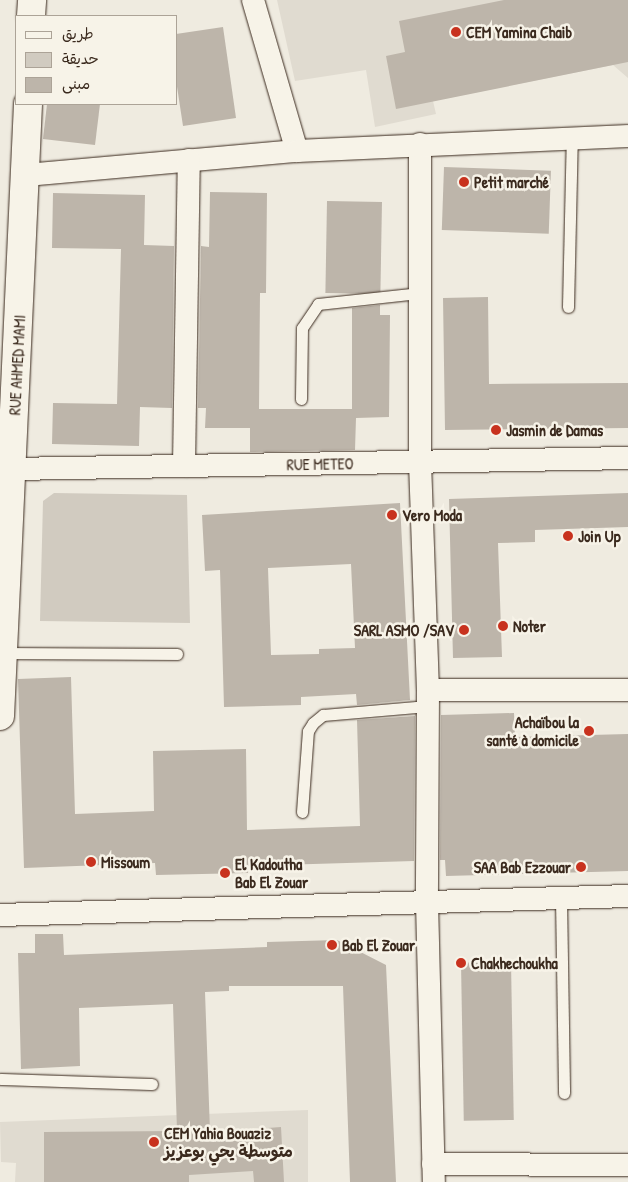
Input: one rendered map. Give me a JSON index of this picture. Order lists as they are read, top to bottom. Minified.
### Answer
{"streets":{"street":["RUE AHMED MAMI","RUE METEO"]},"crossings":[["RUE AHMED MAMI","RUE METEO"]],"places":["CEM Yamina Chaib","Petit marché","Jasmin de Damas","Vero Moda","Join Up","Noter","SARL ASMO /SAV","Achaïbou la santé à domicile","Missoum","SAA Bab Ezzouar","El Kadoutha Bab El Zouar","Bab El Zouar","Chakhechoukha","CEM Yahia Bouaziz متوسطة يحي بوعزيز"],"legend":["طريق","حديقة","مبنى"]}
